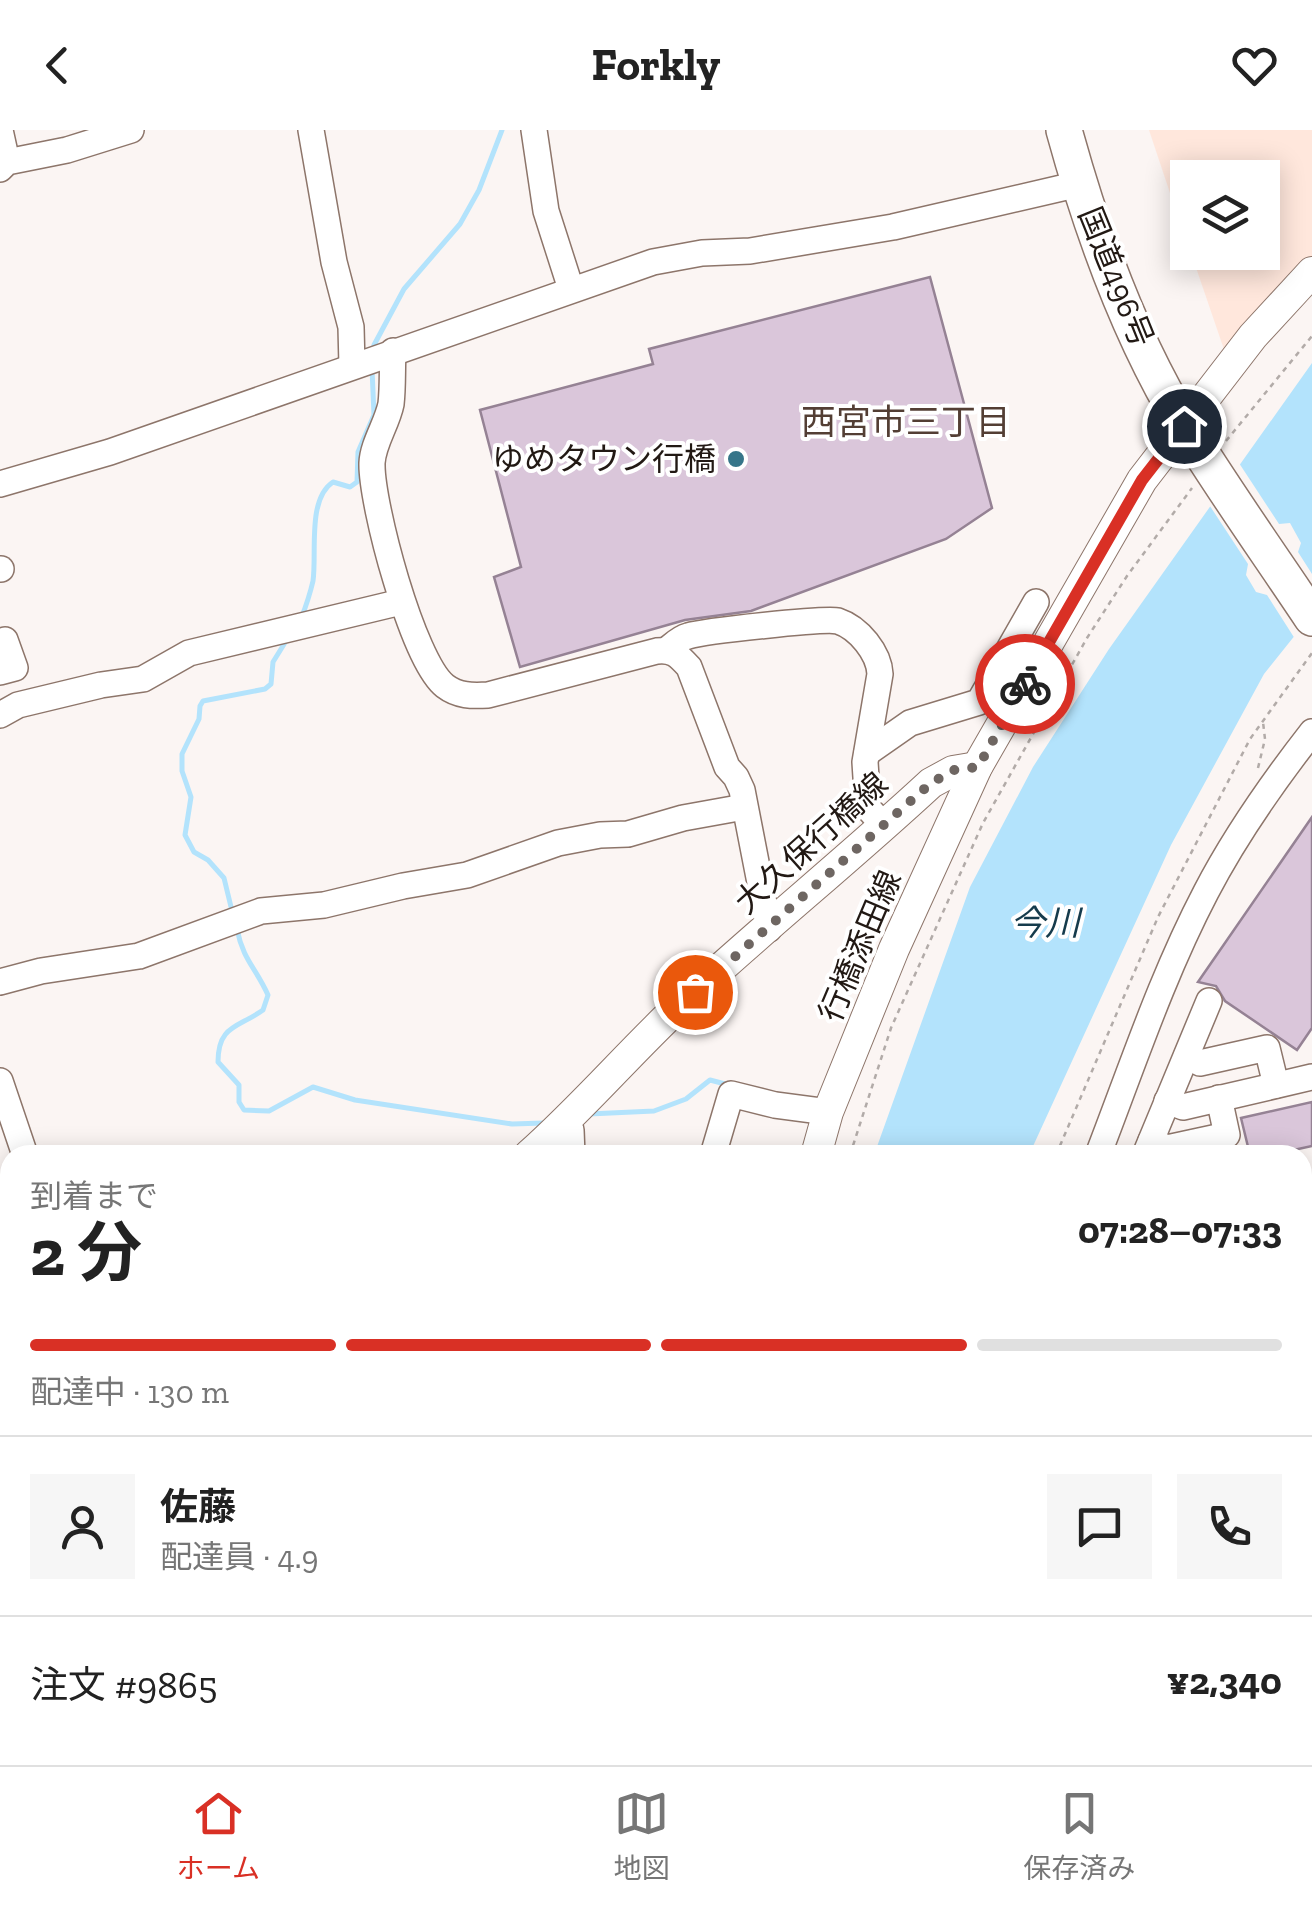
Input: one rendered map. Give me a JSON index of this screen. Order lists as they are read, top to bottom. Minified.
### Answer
{"streets":{"highway":["国道496号"],"main road":["大久保行橋線","行橋添田線"]},"crossings":[["国道496号","行橋添田線"],["大久保行橋線","行橋添田線"]],"districts":["西宮市三丁目"],"water":["今川"],"places":["ゆめタウン行橋"],"page":{"header":"Forkly","heading":["2 分","到着まで","07:28–07:33"],"panel":["佐藤","配達員 · 4.9","注文 #9865","¥2,340"],"bar":"配達中 · 130 m","tabs":["ホーム","地図","保存済み"]}}
